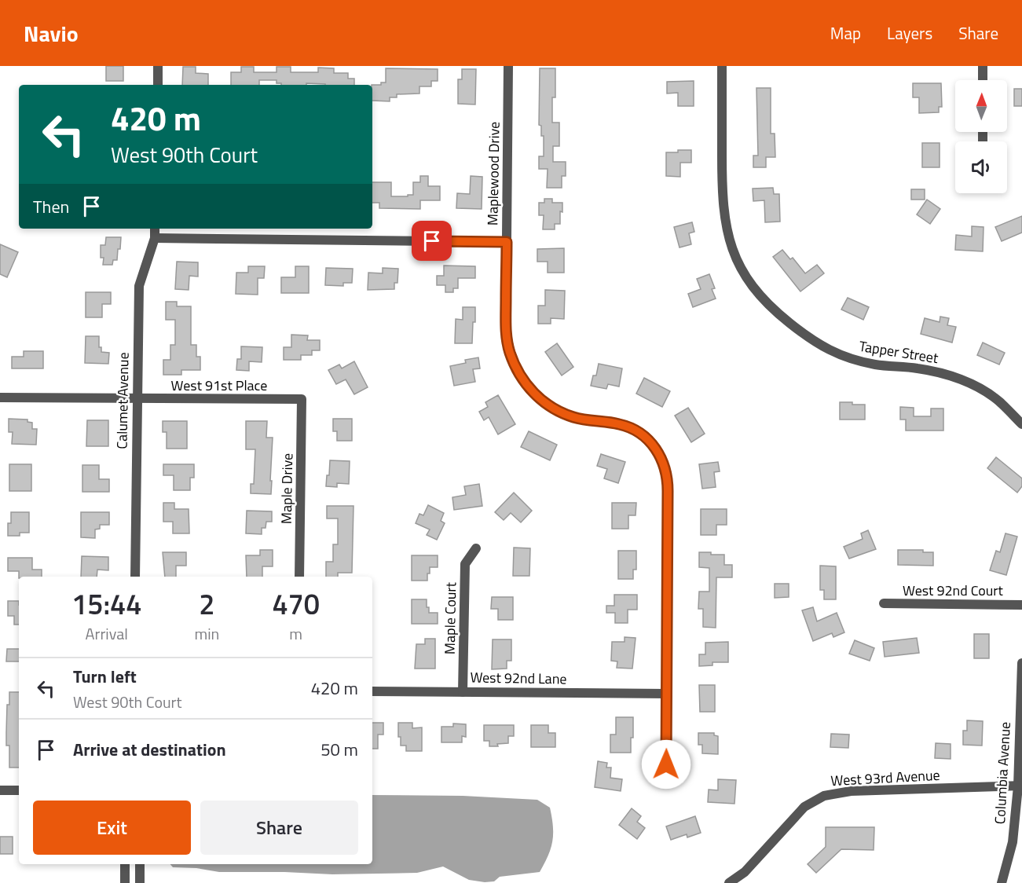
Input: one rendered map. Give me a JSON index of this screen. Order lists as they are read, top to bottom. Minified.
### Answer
{"streets":{"street":["Maplewood Drive","Tapper Street","West 91st Place","Calumet Avenue","Maple Drive","West 92nd Court","Maple Court","West 92nd Lane","Columbia Avenue","West 93rd Avenue"]},"crossings":[["Maplewood Drive","West 92nd Lane"],["West 91st Place","Calumet Avenue"],["West 91st Place","Maple Drive"],["Maple Court","West 92nd Lane"],["Columbia Avenue","West 93rd Avenue"]],"north":"top","page":{"header":"Navio","nav":["Map","Layers","Share"],"turn":["420 m","West 90th Court"],"then":"Then","eta":["15:44","Arrival","2","min","470","m"],"list":[{"name":"Turn left","note":"West 90th Court","value":"420 m"},{"name":"Arrive at destination","value":"50 m"}],"buttons":["Exit","Share"]}}
